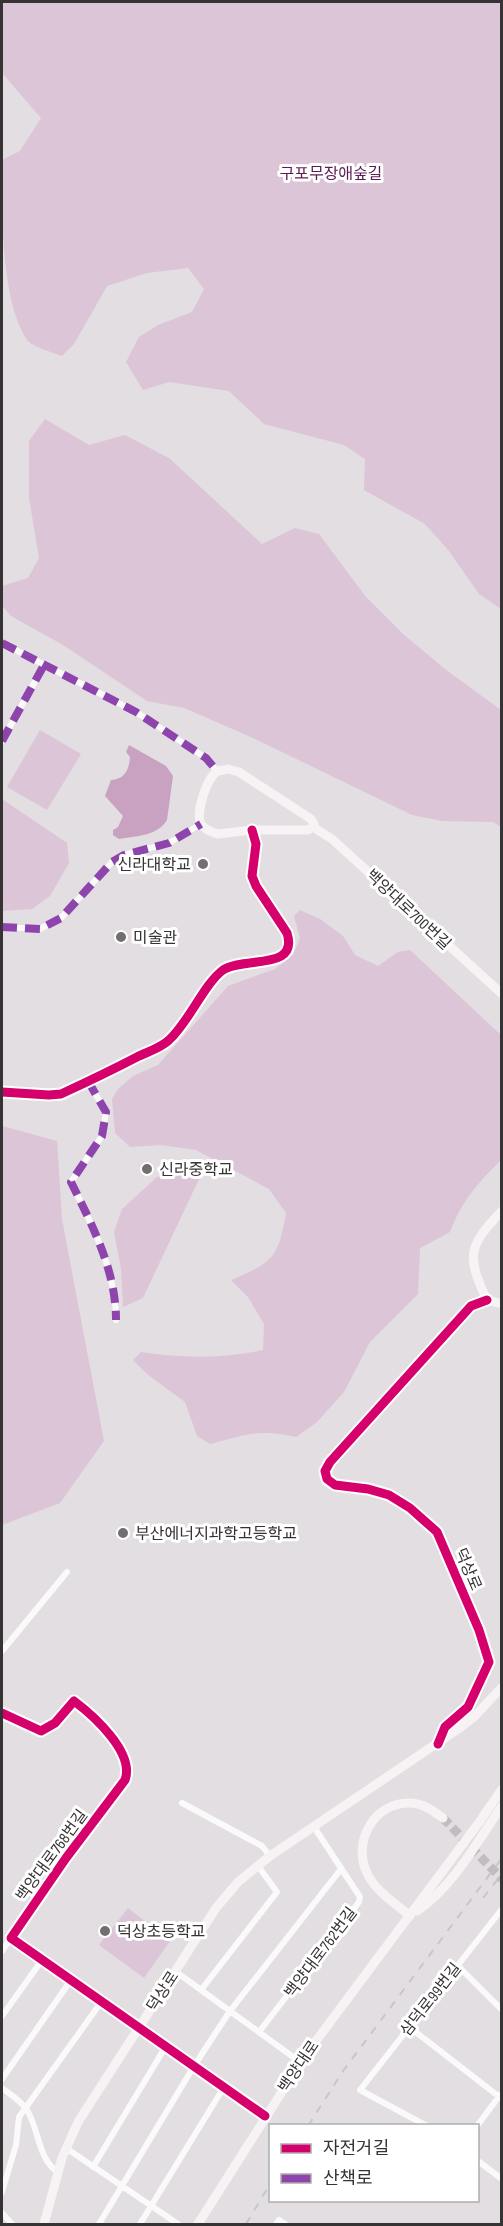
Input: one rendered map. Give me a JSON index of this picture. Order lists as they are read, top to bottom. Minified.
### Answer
{"streets":{"main road":["백양대로700번길","덕상로","백양대로"],"street":["백양대로768번길","백양대로762번길","삼덕로99번길"]},"crossings":[["덕상로","백양대로762번길"]],"parks":["구포무장애숲길"],"places":["신라대학교","미술관","신라중학교","부산에너지과학고등학교","덕상초등학교"],"legend":["자전거길","산책로"]}
